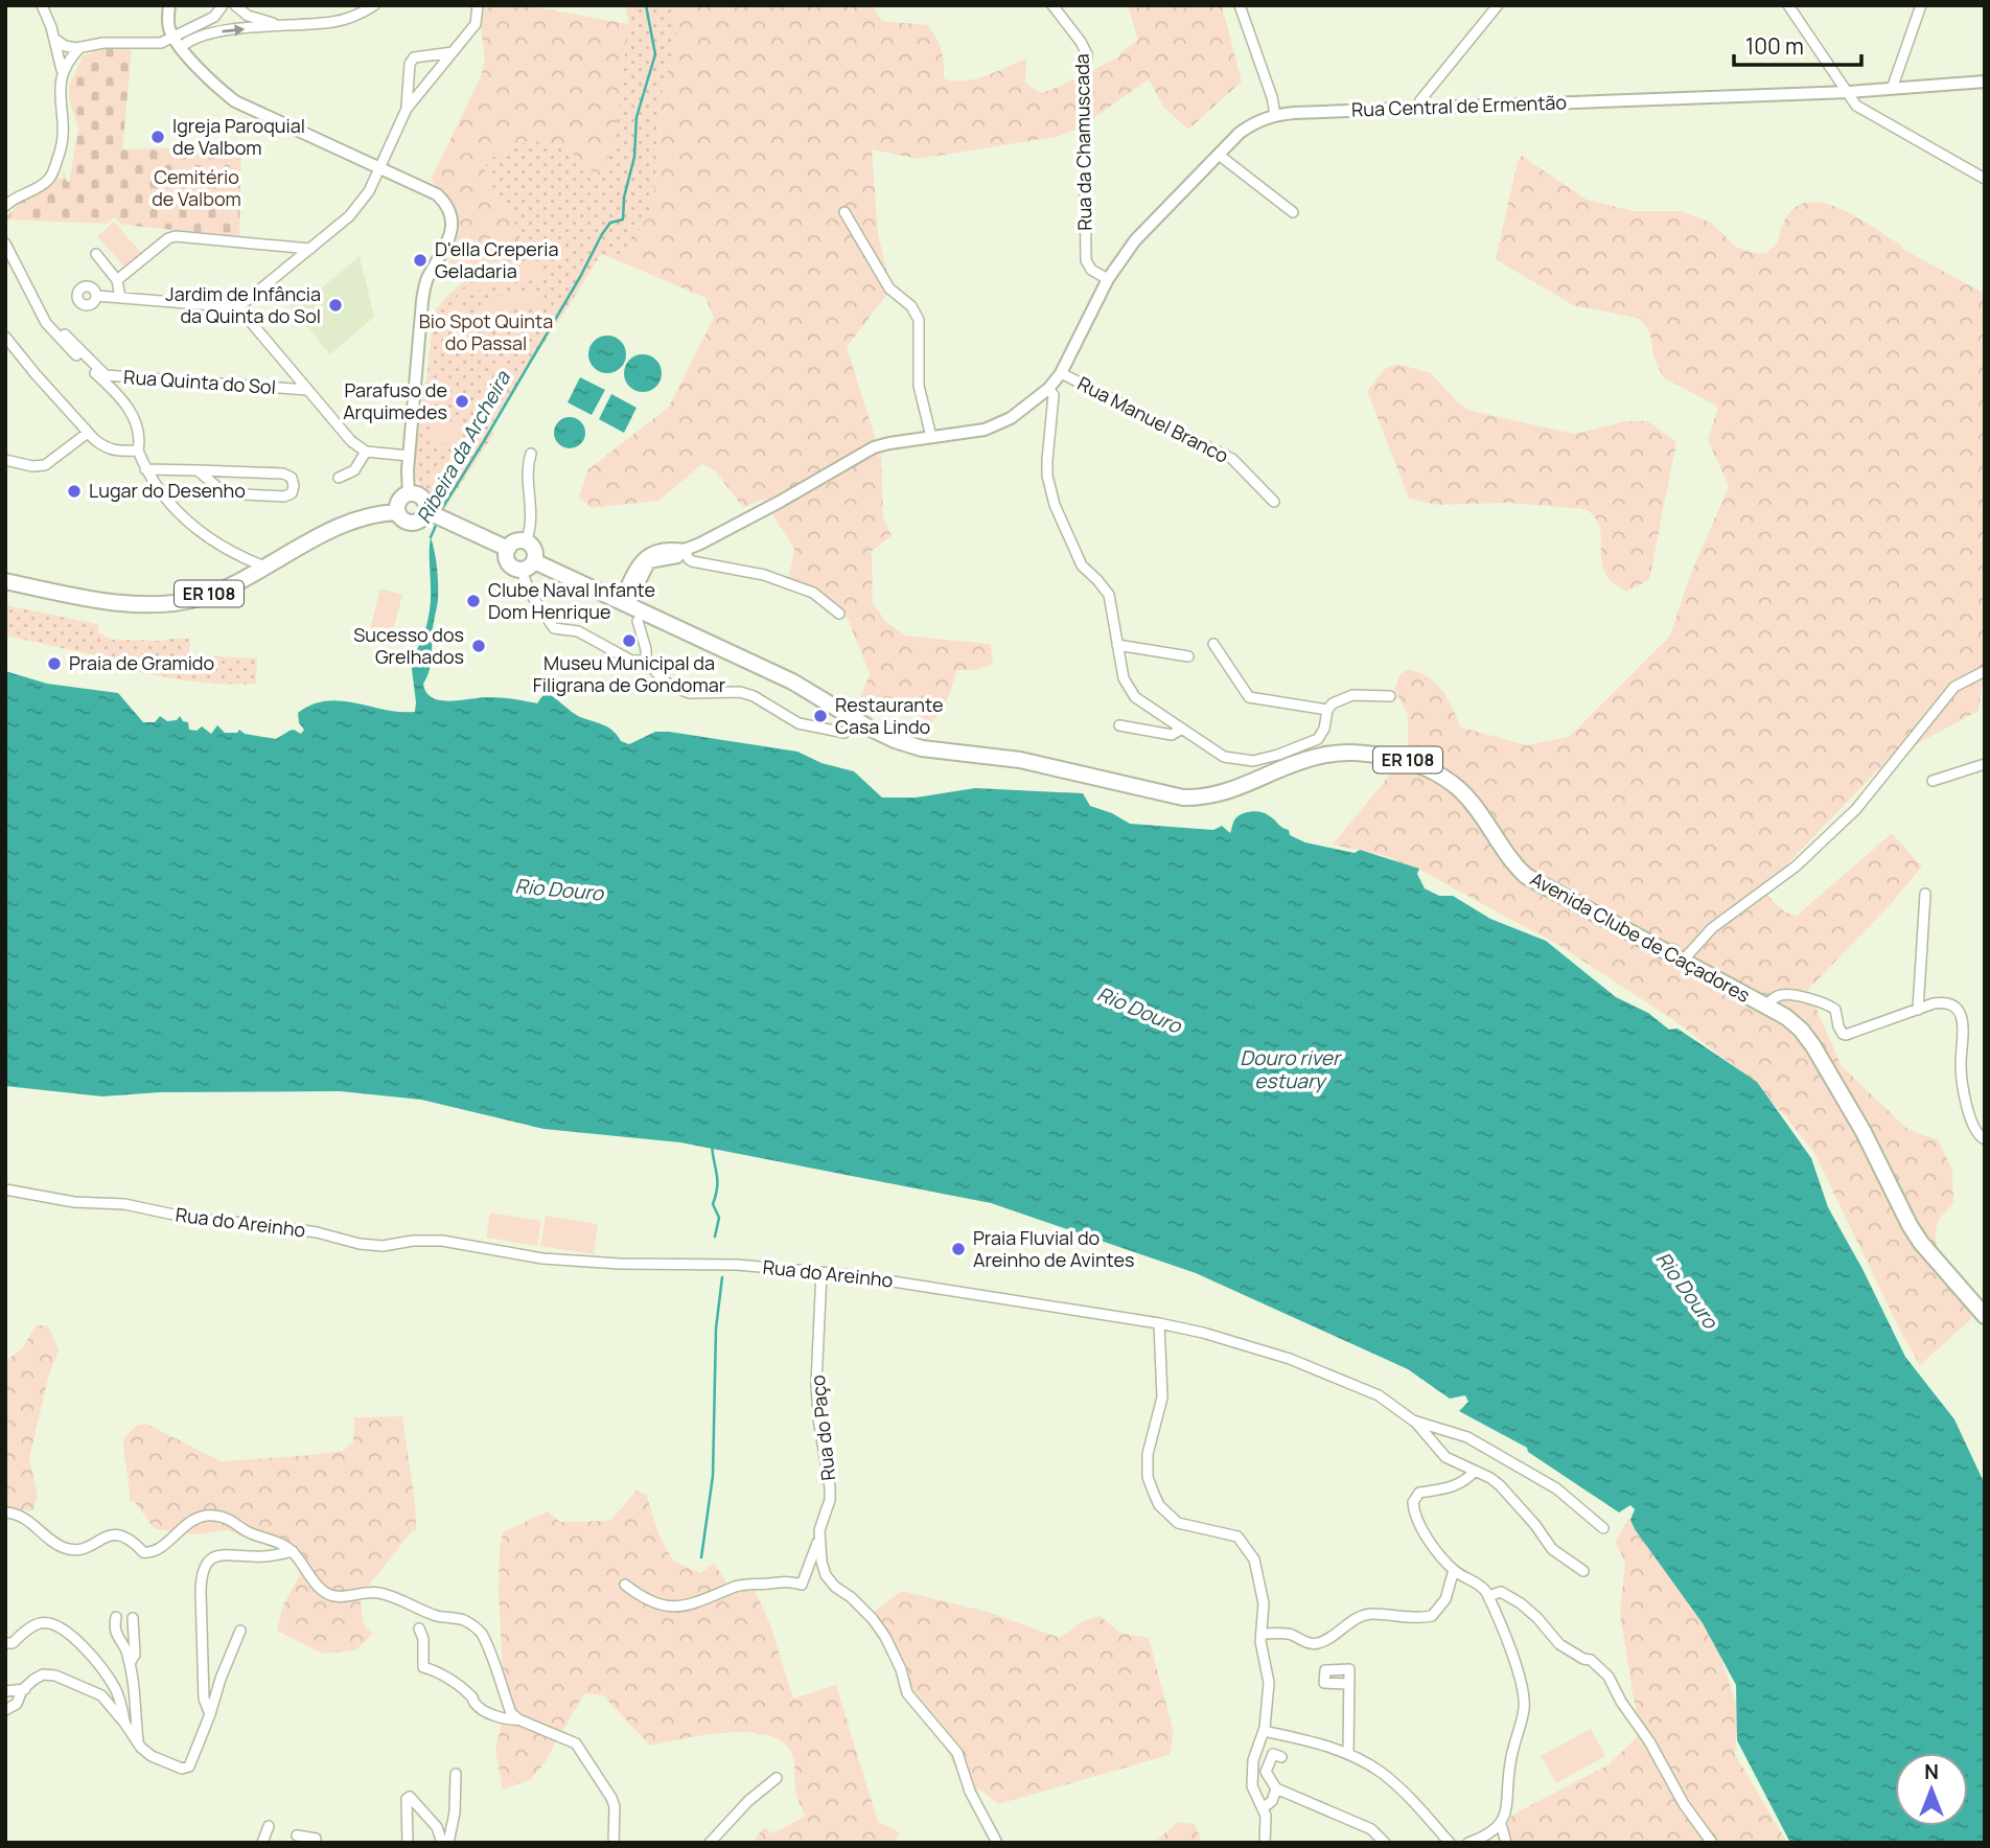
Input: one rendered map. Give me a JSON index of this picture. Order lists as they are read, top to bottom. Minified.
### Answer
{"streets":{"main road":["ER 108","Avenida Clube de Caçadores"],"street":["Rua Central de Ermentão","Rua da Chamuscada","Rua Quinta do Sol","Rua Manuel Branco","Rua do Areinho","Rua do Paço"]},"crossings":[["Rua Central de Ermentão","Rua da Chamuscada"],["Rua Central de Ermentão","Rua Manuel Branco"],["Rua Central de Ermentão","Avenida Clube de Caçadores"],["ER 108","Avenida Clube de Caçadores"],["Rua do Areinho","Rua do Paço"]],"water":["Ribeira da Archeira","Rio Douro","Douro river estuary"],"parks":["Cemitério de Valbom","Bio Spot Quinta do Passal"],"places":["Igreja Paroquial de Valbom","D'ella Creperia Geladaria","Jardim de Infância da Quinta do Sol","Parafuso de Arquimedes","Lugar do Desenho","Clube Naval Infante Dom Henrique","Museu Municipal da Filigrana de Gondomar","Sucesso dos Grelhados","Praia de Gramido","Restaurante Casa Lindo","Praia Fluvial do Areinho de Avintes"],"scale_bar":"100 m","north":"top"}
